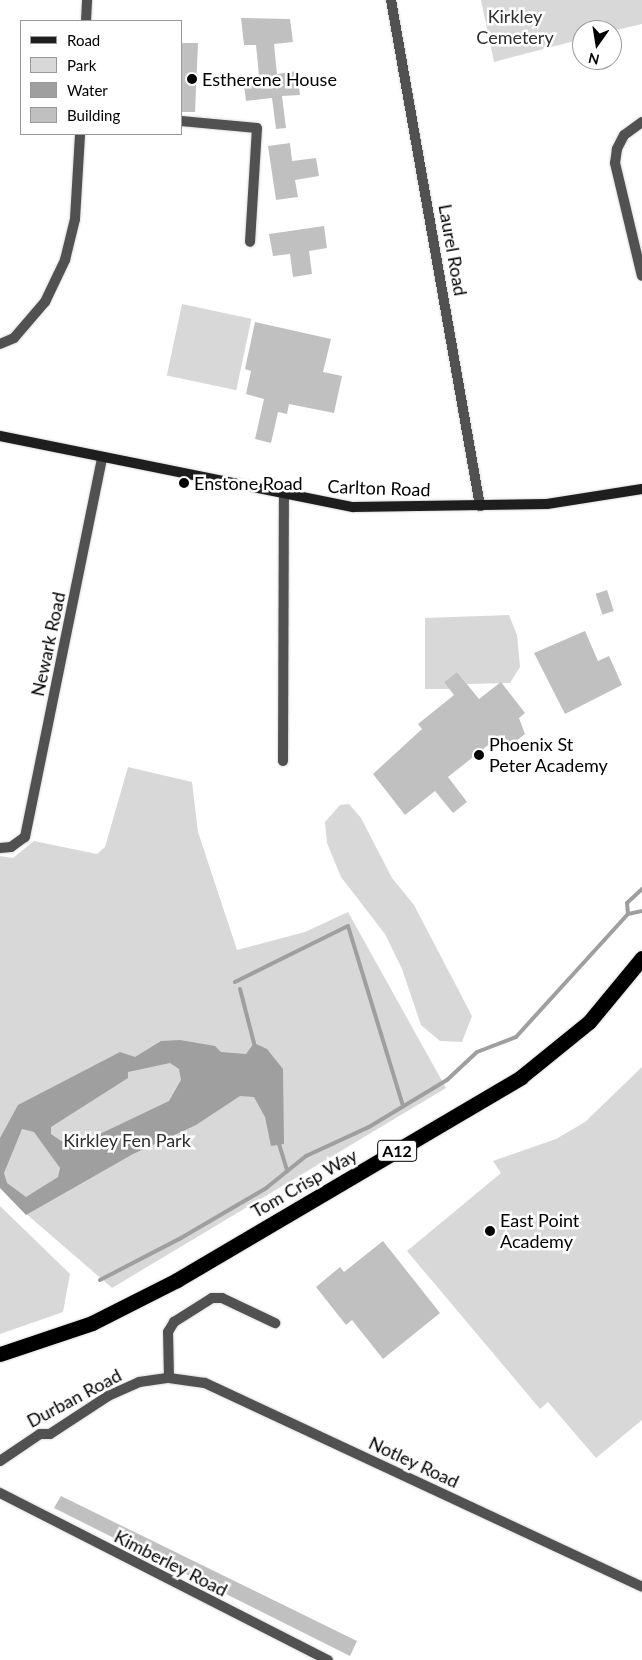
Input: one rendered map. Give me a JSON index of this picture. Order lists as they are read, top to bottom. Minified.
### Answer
{"streets":{"highway":["A12","Tom Crisp Way"],"street":["Laurel Road","Carlton Road","Newark Road","Durban Road","Notley Road","Kimberley Road"]},"crossings":[["Laurel Road","Carlton Road"],["Carlton Road","Newark Road"],["Durban Road","Notley Road"]],"parks":["Kirkley Cemetery","Kirkley Fen Park"],"places":["Estherene House","Enstone Road","Phoenix St Peter Academy","East Point Academy"],"legend":["Road","Park","Water","Building"],"north":"bottom"}
